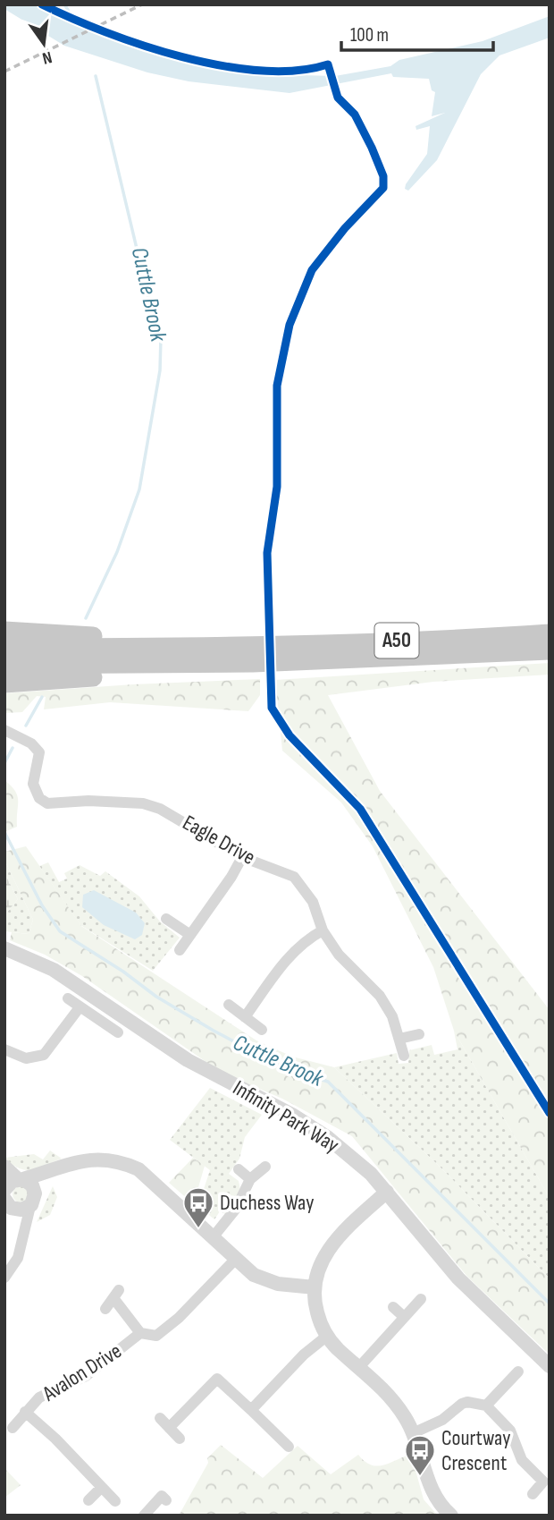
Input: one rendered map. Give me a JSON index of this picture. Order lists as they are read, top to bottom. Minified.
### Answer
{"streets":{"highway":["A50"],"street":["Eagle Drive","Infinity Park Way","Avalon Drive"]},"water":["Cuttle Brook"],"places":{"bus stop":["Duchess Way","Courtway Crescent"]},"scale_bar":"100 m","north":"bottom"}
